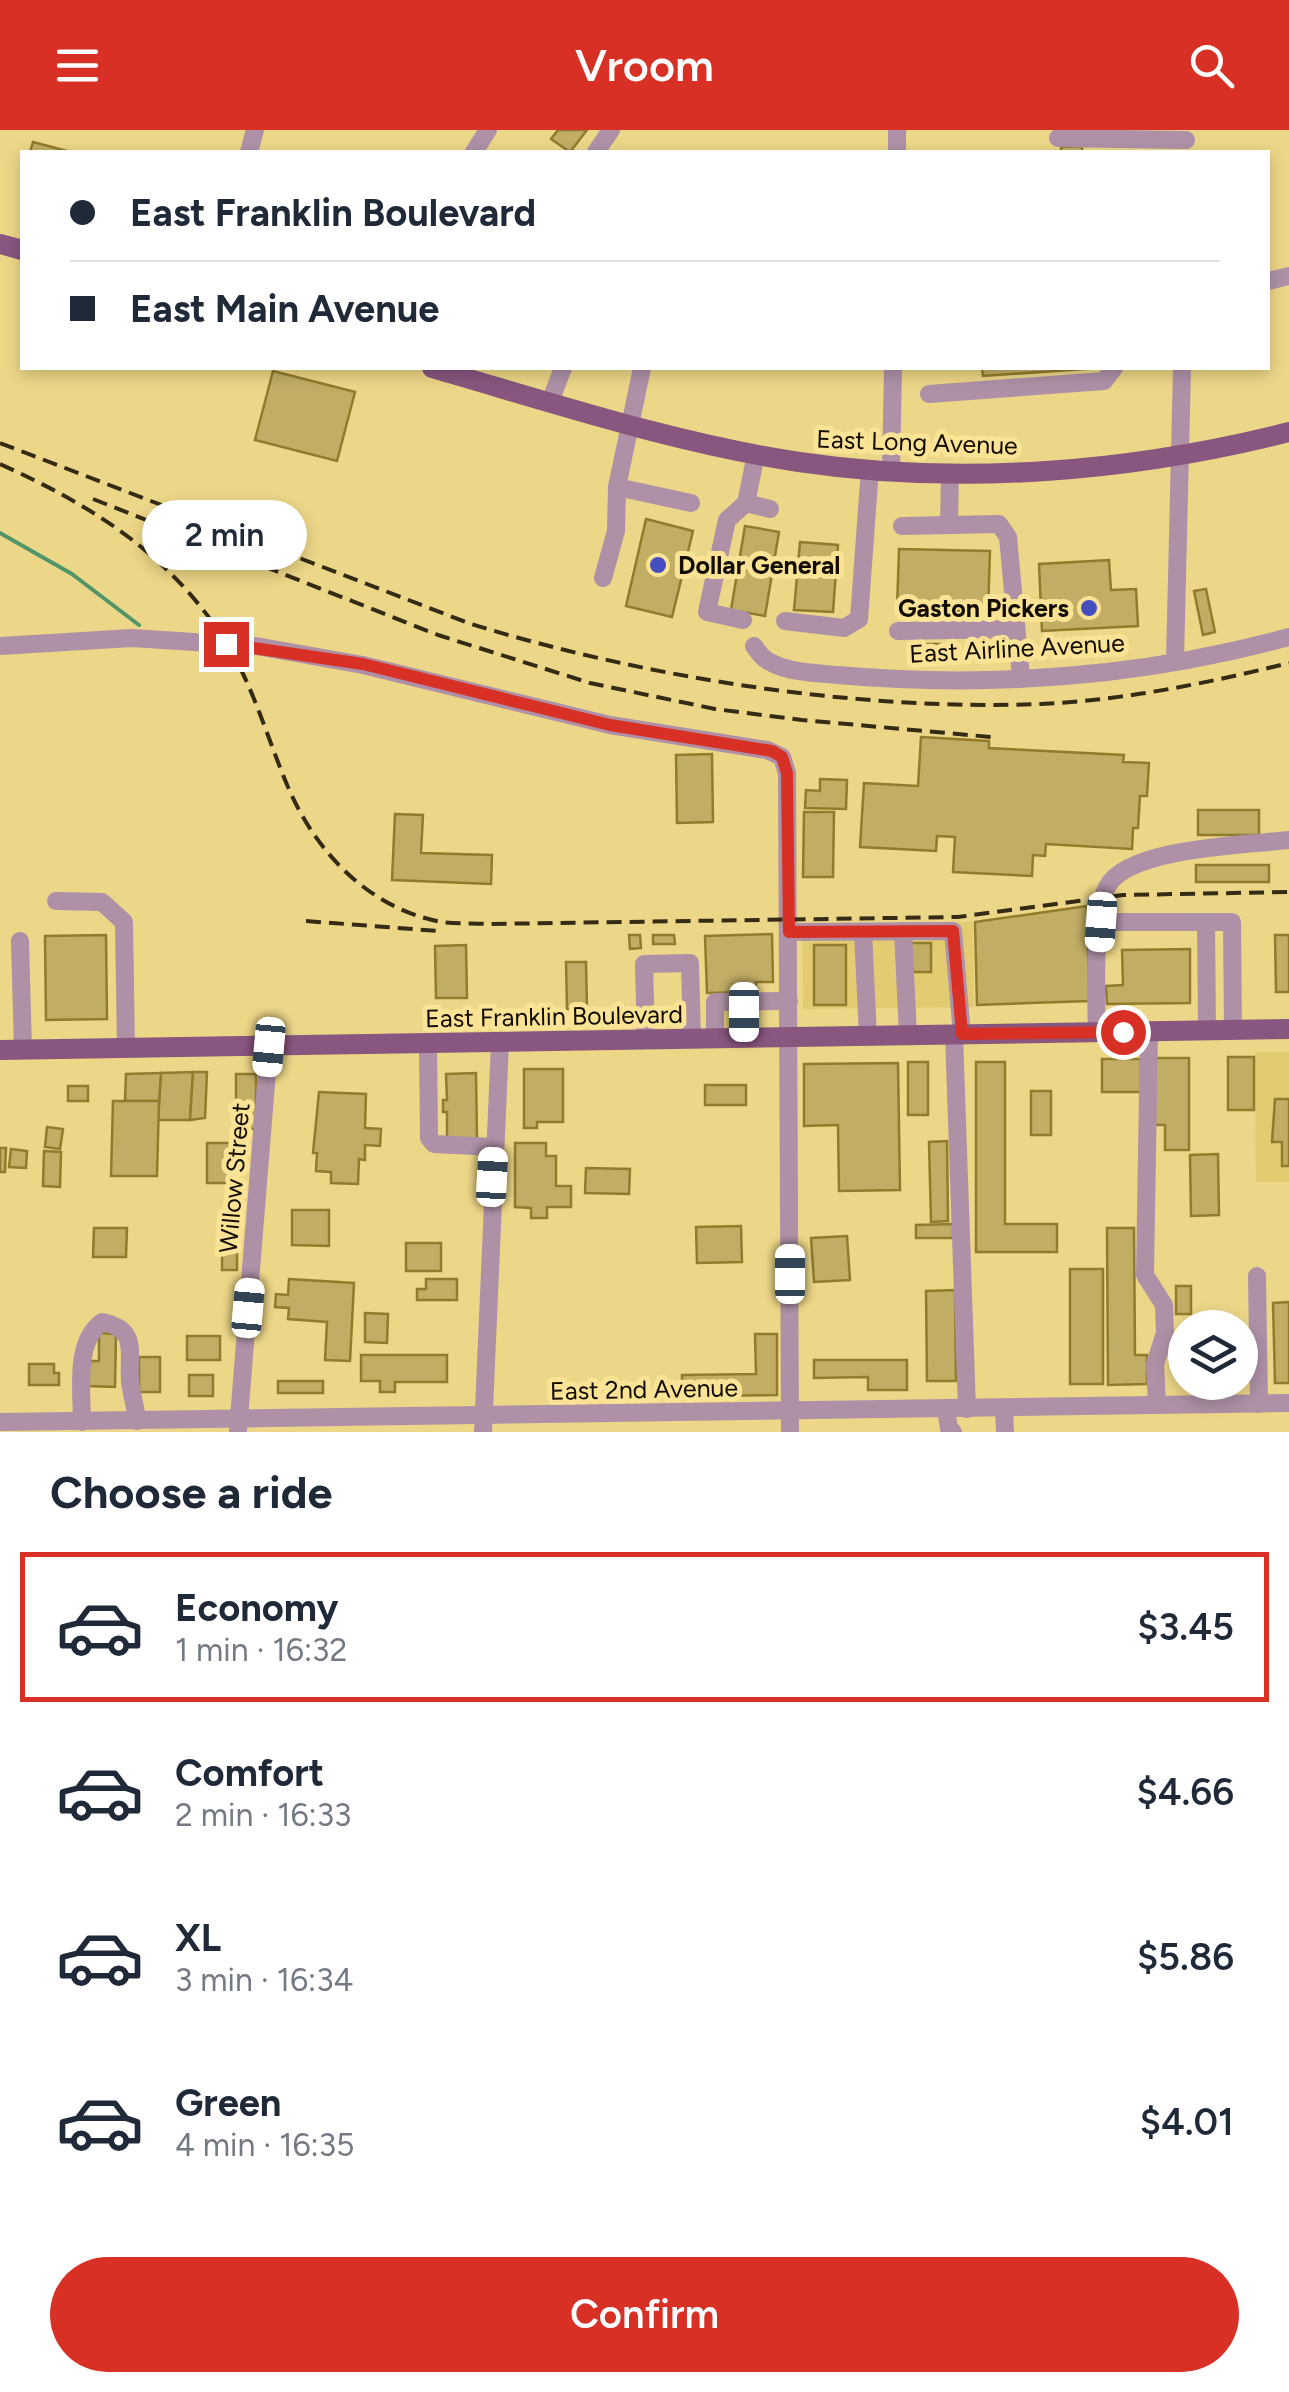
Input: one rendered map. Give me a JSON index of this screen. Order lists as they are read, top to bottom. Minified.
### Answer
{"streets":{"main road":["East Long Avenue","East Franklin Boulevard"],"street":["East Airline Avenue","Willow Street","East 2nd Avenue"]},"crossings":[["East Franklin Boulevard","Willow Street"],["Willow Street","East 2nd Avenue"]],"places":["Dollar General","Gaston Pickers"],"page":{"header":"Vroom","banner":["East Franklin Boulevard","East Main Avenue"],"bubble":"2 min","heading":"Choose a ride","list":[{"name":"Economy","note":"1 min · 16:32","value":"$3.45"},{"name":"Comfort","note":"2 min · 16:33","value":"$4.66"},{"name":"XL","note":"3 min · 16:34","value":"$5.86"},{"name":"Green","note":"4 min · 16:35","value":"$4.01"}],"buttons":"Confirm"}}
